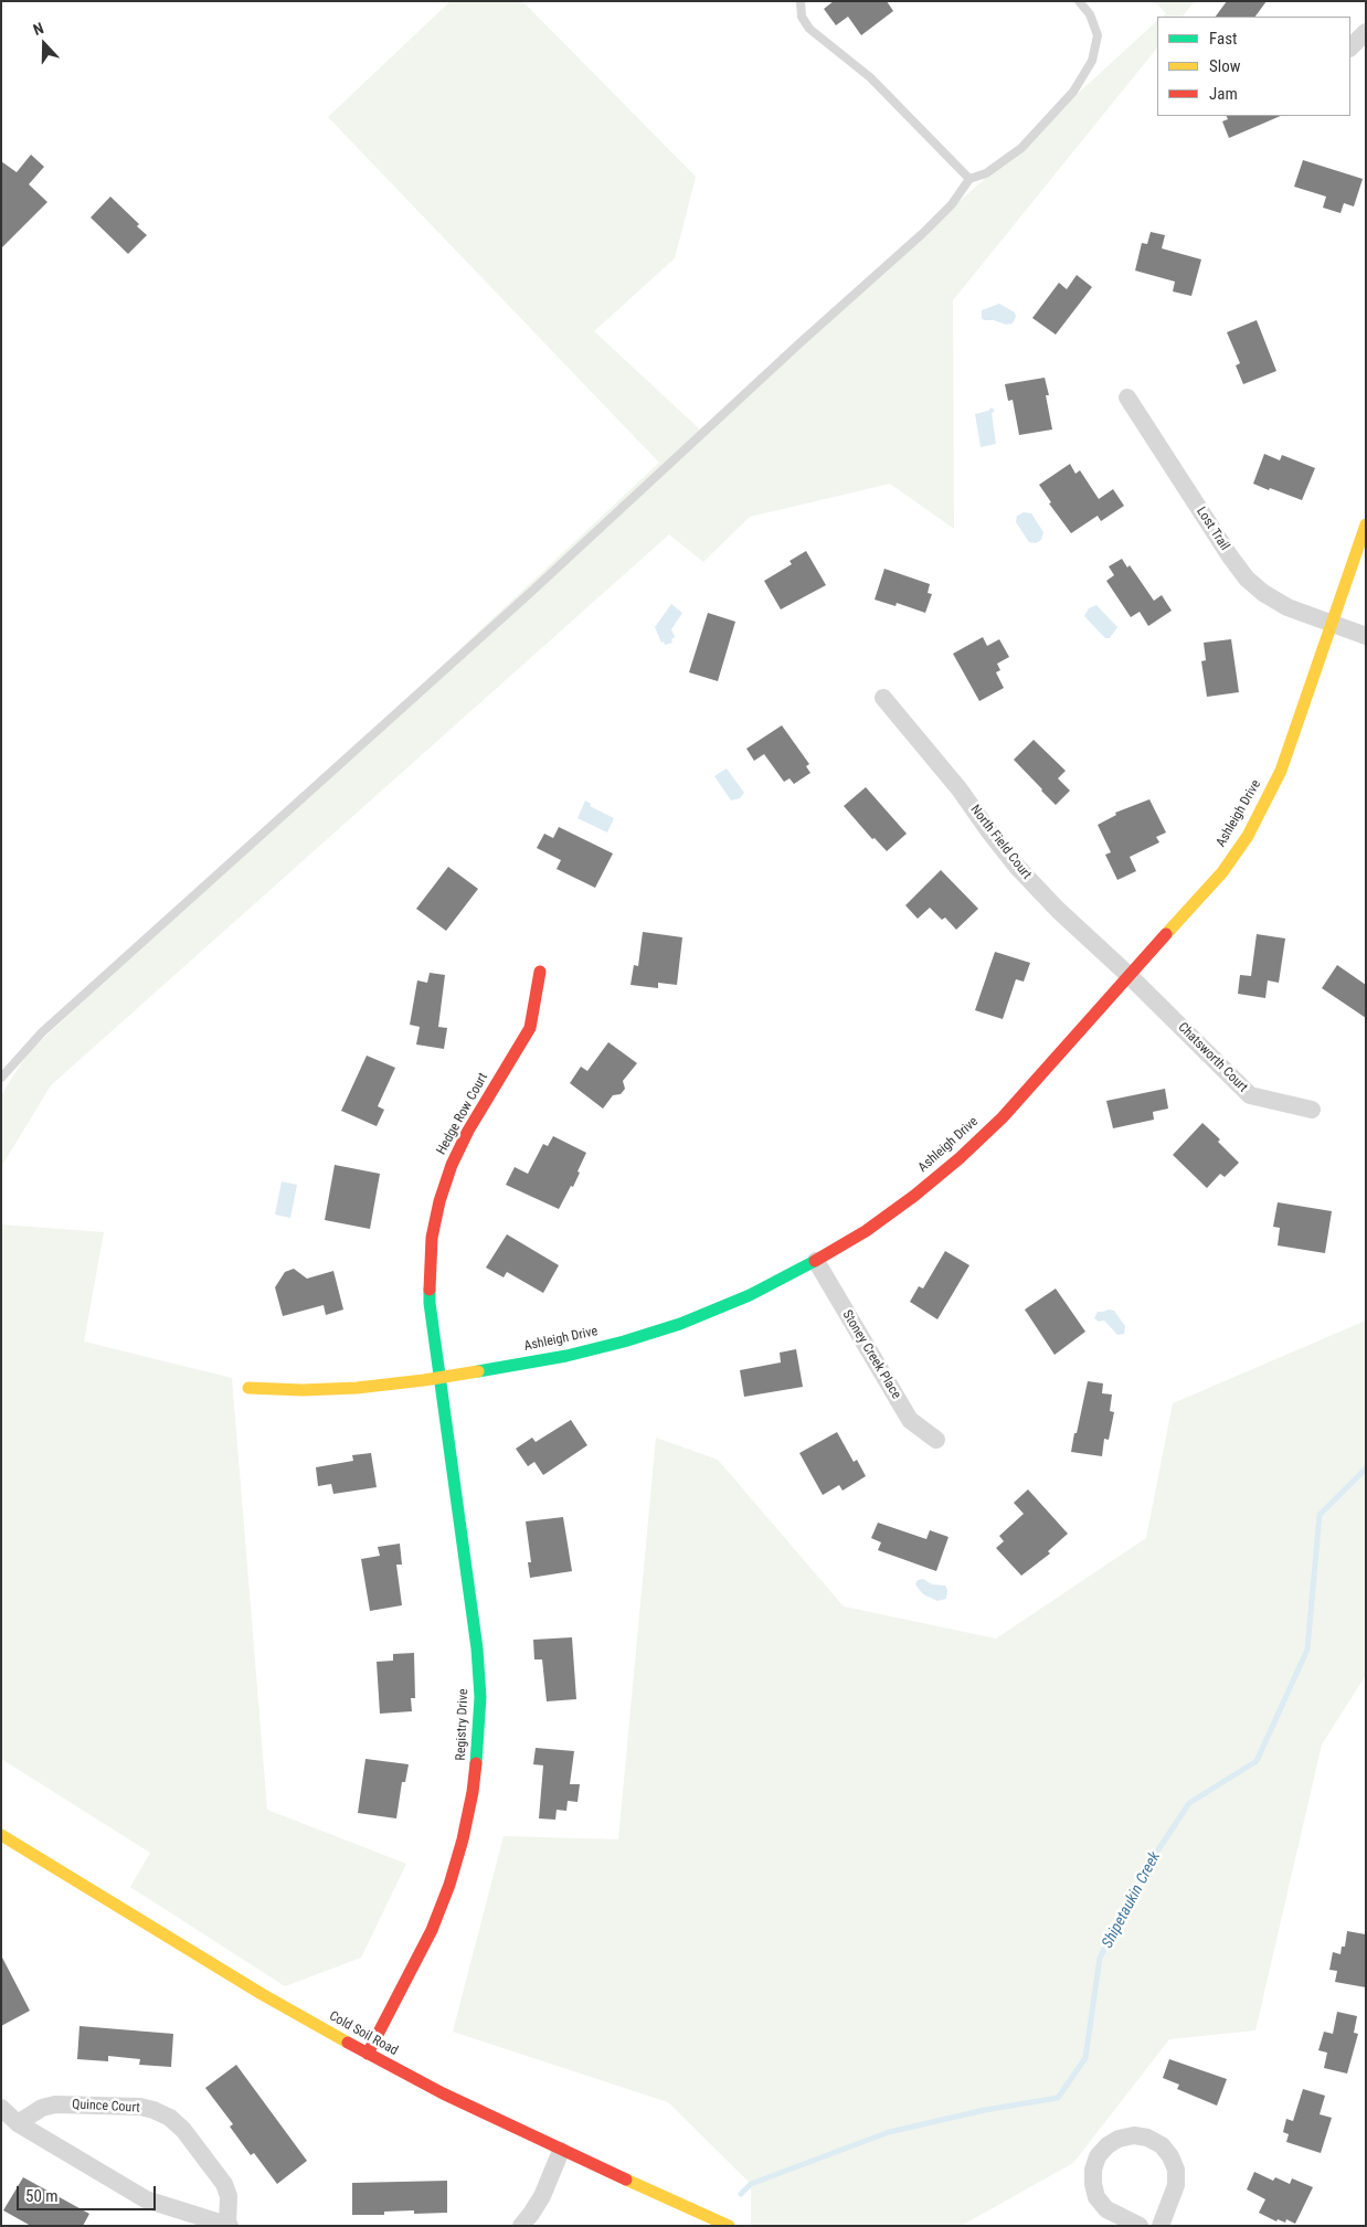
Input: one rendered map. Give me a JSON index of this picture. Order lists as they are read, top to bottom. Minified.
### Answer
{"streets":{"street":["Lost Trail","Ashleigh Drive","North Field Court","Chatsworth Court","Hedge Row Court","Stoney Creek Place","Registry Drive","Cold Soil Road","Quince Court"]},"crossings":[["Lost Trail","Ashleigh Drive"],["Ashleigh Drive","North Field Court"],["Ashleigh Drive","Chatsworth Court"],["Ashleigh Drive","Hedge Row Court"],["Ashleigh Drive","Stoney Creek Place"],["Ashleigh Drive","Registry Drive"],["North Field Court","Chatsworth Court"],["Hedge Row Court","Registry Drive"],["Registry Drive","Cold Soil Road"]],"water":["Shipetaukin Creek"],"legend":["Fast","Slow","Jam"],"scale_bar":"50 m","north":"top"}
